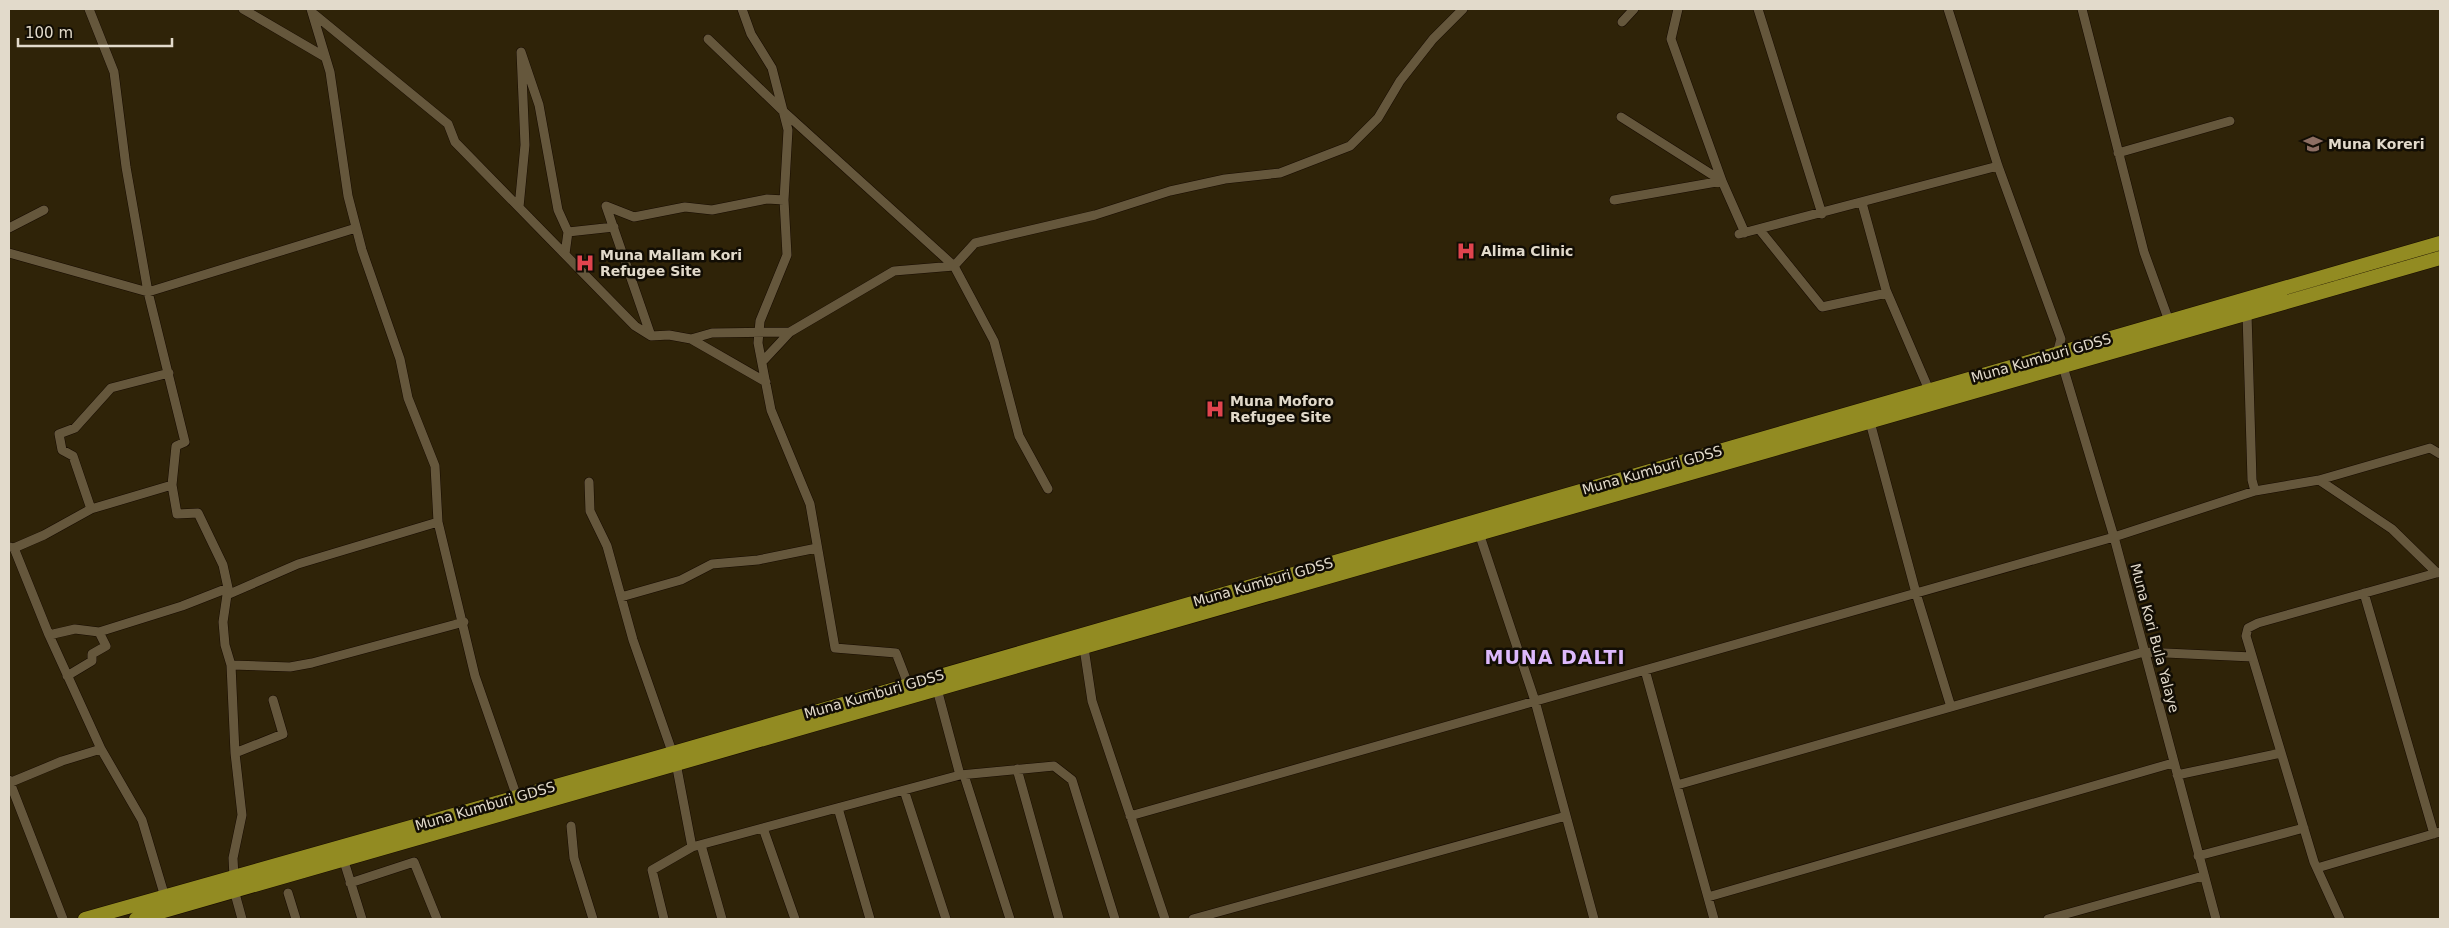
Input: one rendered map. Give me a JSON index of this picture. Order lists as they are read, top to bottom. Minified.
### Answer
{"streets":{"highway":["Muna Kumburi GDSS"],"street":["Muna Kori Bula Yalaye"]},"crossings":[["Muna Kumburi GDSS","Muna Kori Bula Yalaye"]],"districts":["MUNA DALTI"],"places":{"school or university":["Muna Koreri"],"hospital":["Alima Clinic","Muna Mallam Kori Refugee Site","Muna Moforo Refugee Site"]},"scale_bar":"100 m"}
